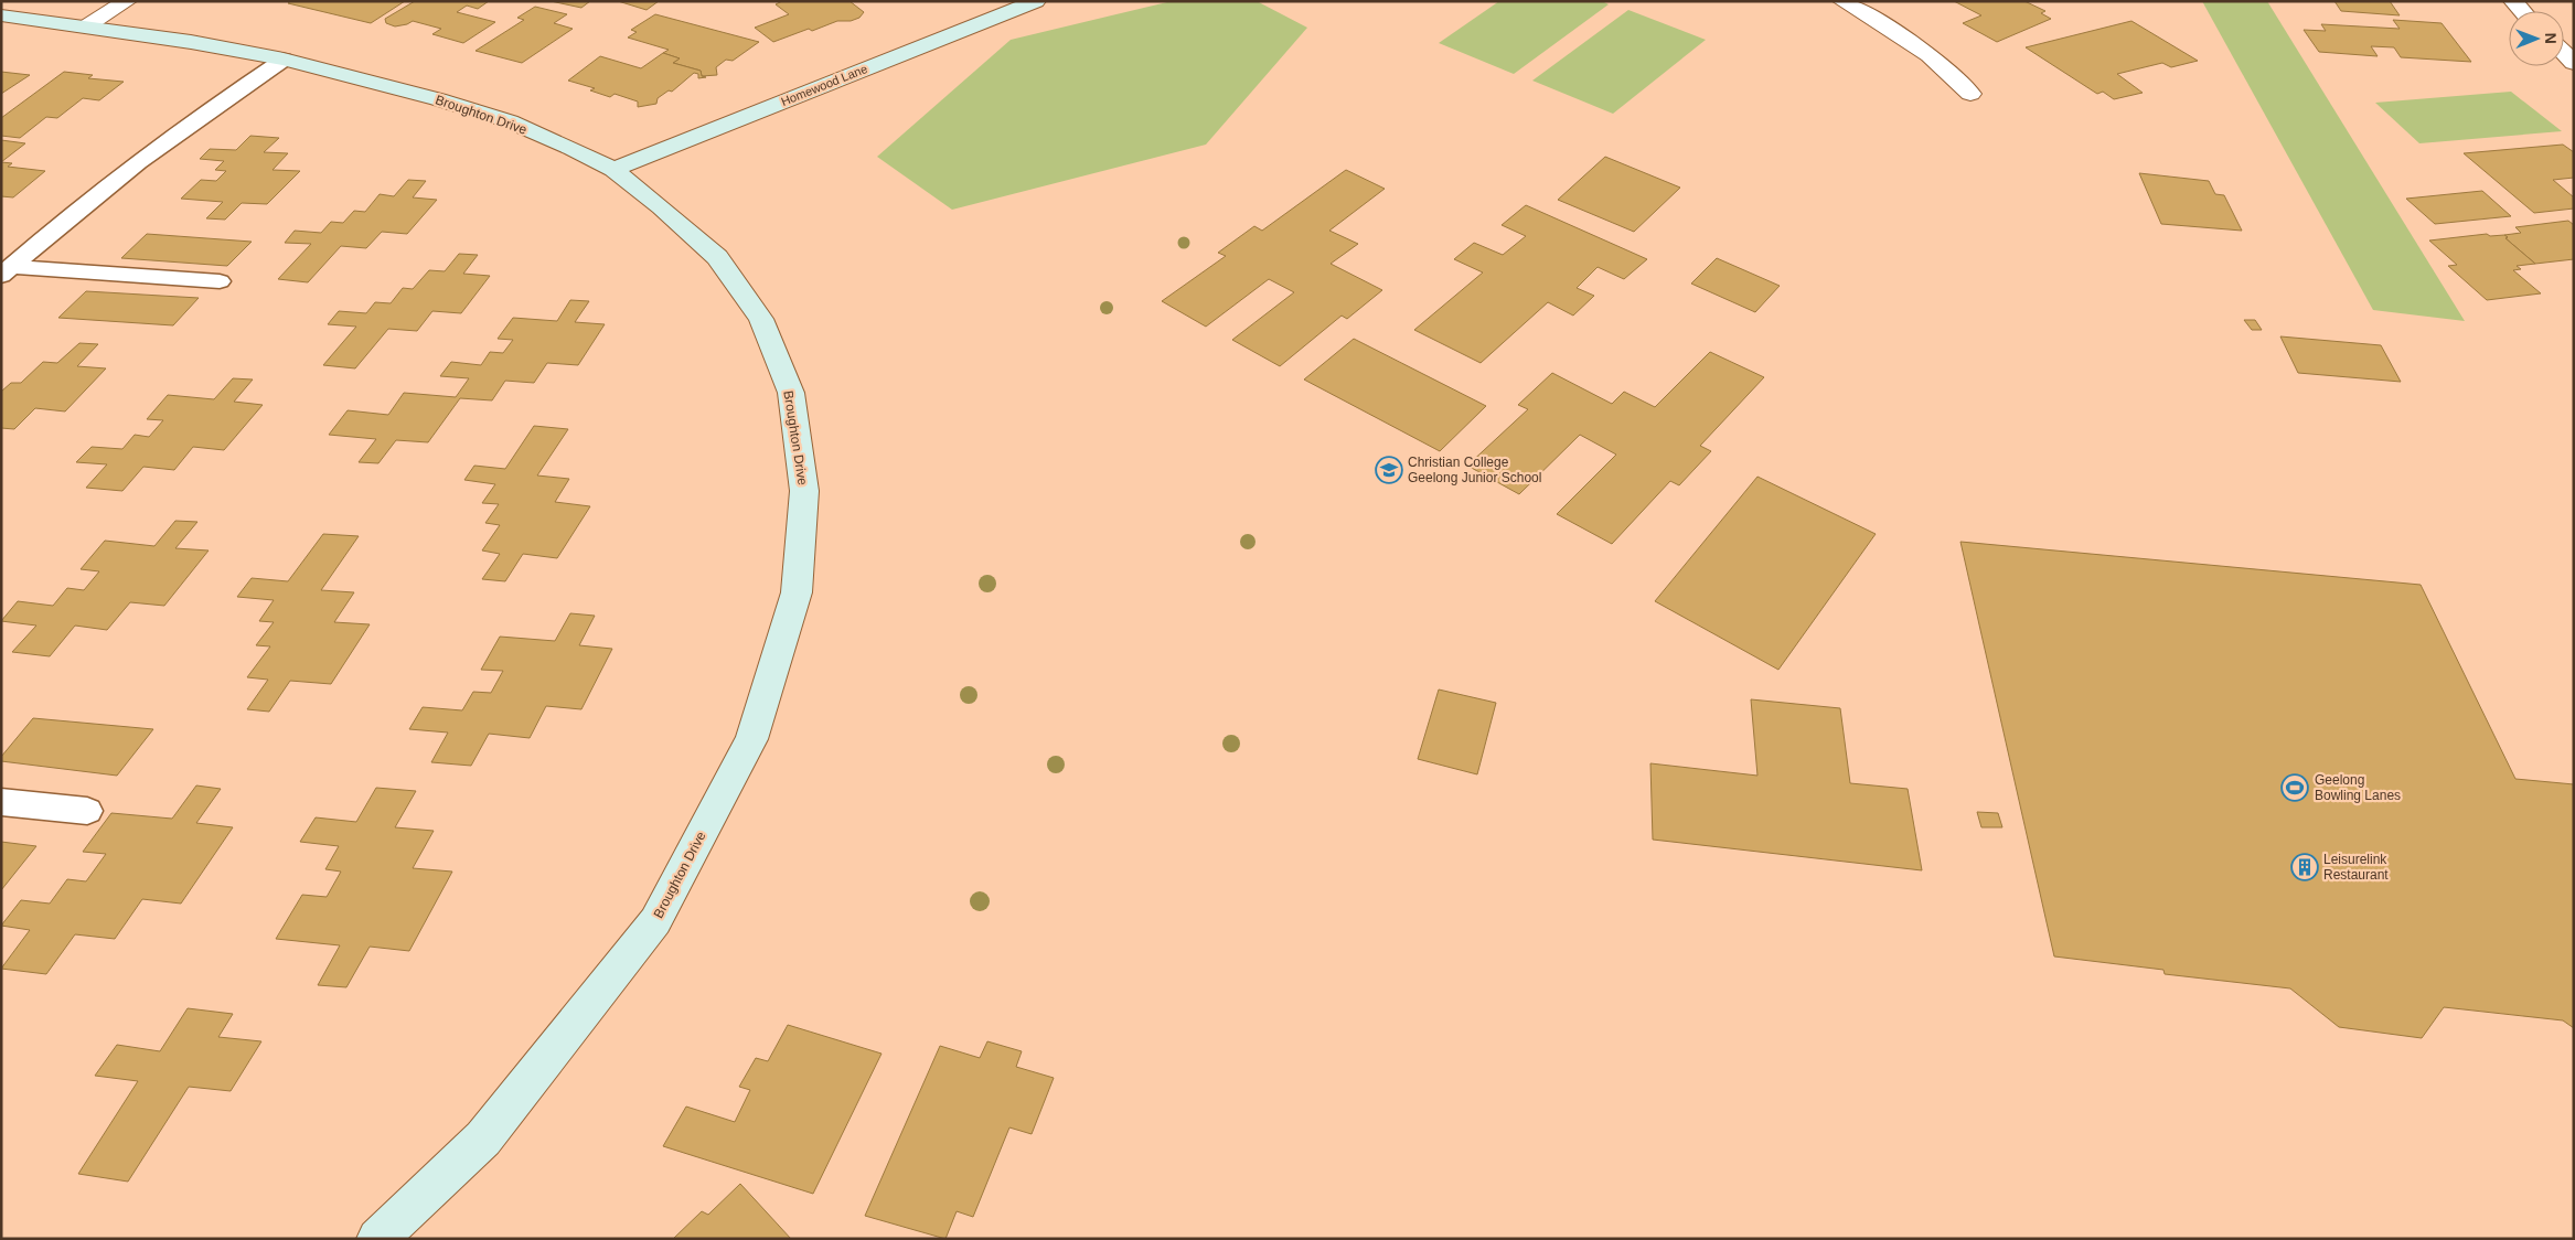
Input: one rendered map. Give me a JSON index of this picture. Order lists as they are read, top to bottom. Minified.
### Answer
{"streets":{"street":["Homewood Lane","Broughton Drive"]},"crossings":[["Homewood Lane","Broughton Drive"]],"places":{"school or university":["Christian College Geelong Junior School"],"sports":["Geelong Bowling Lanes"],"building":["Leisurelink Restaurant"]},"north":"right"}
